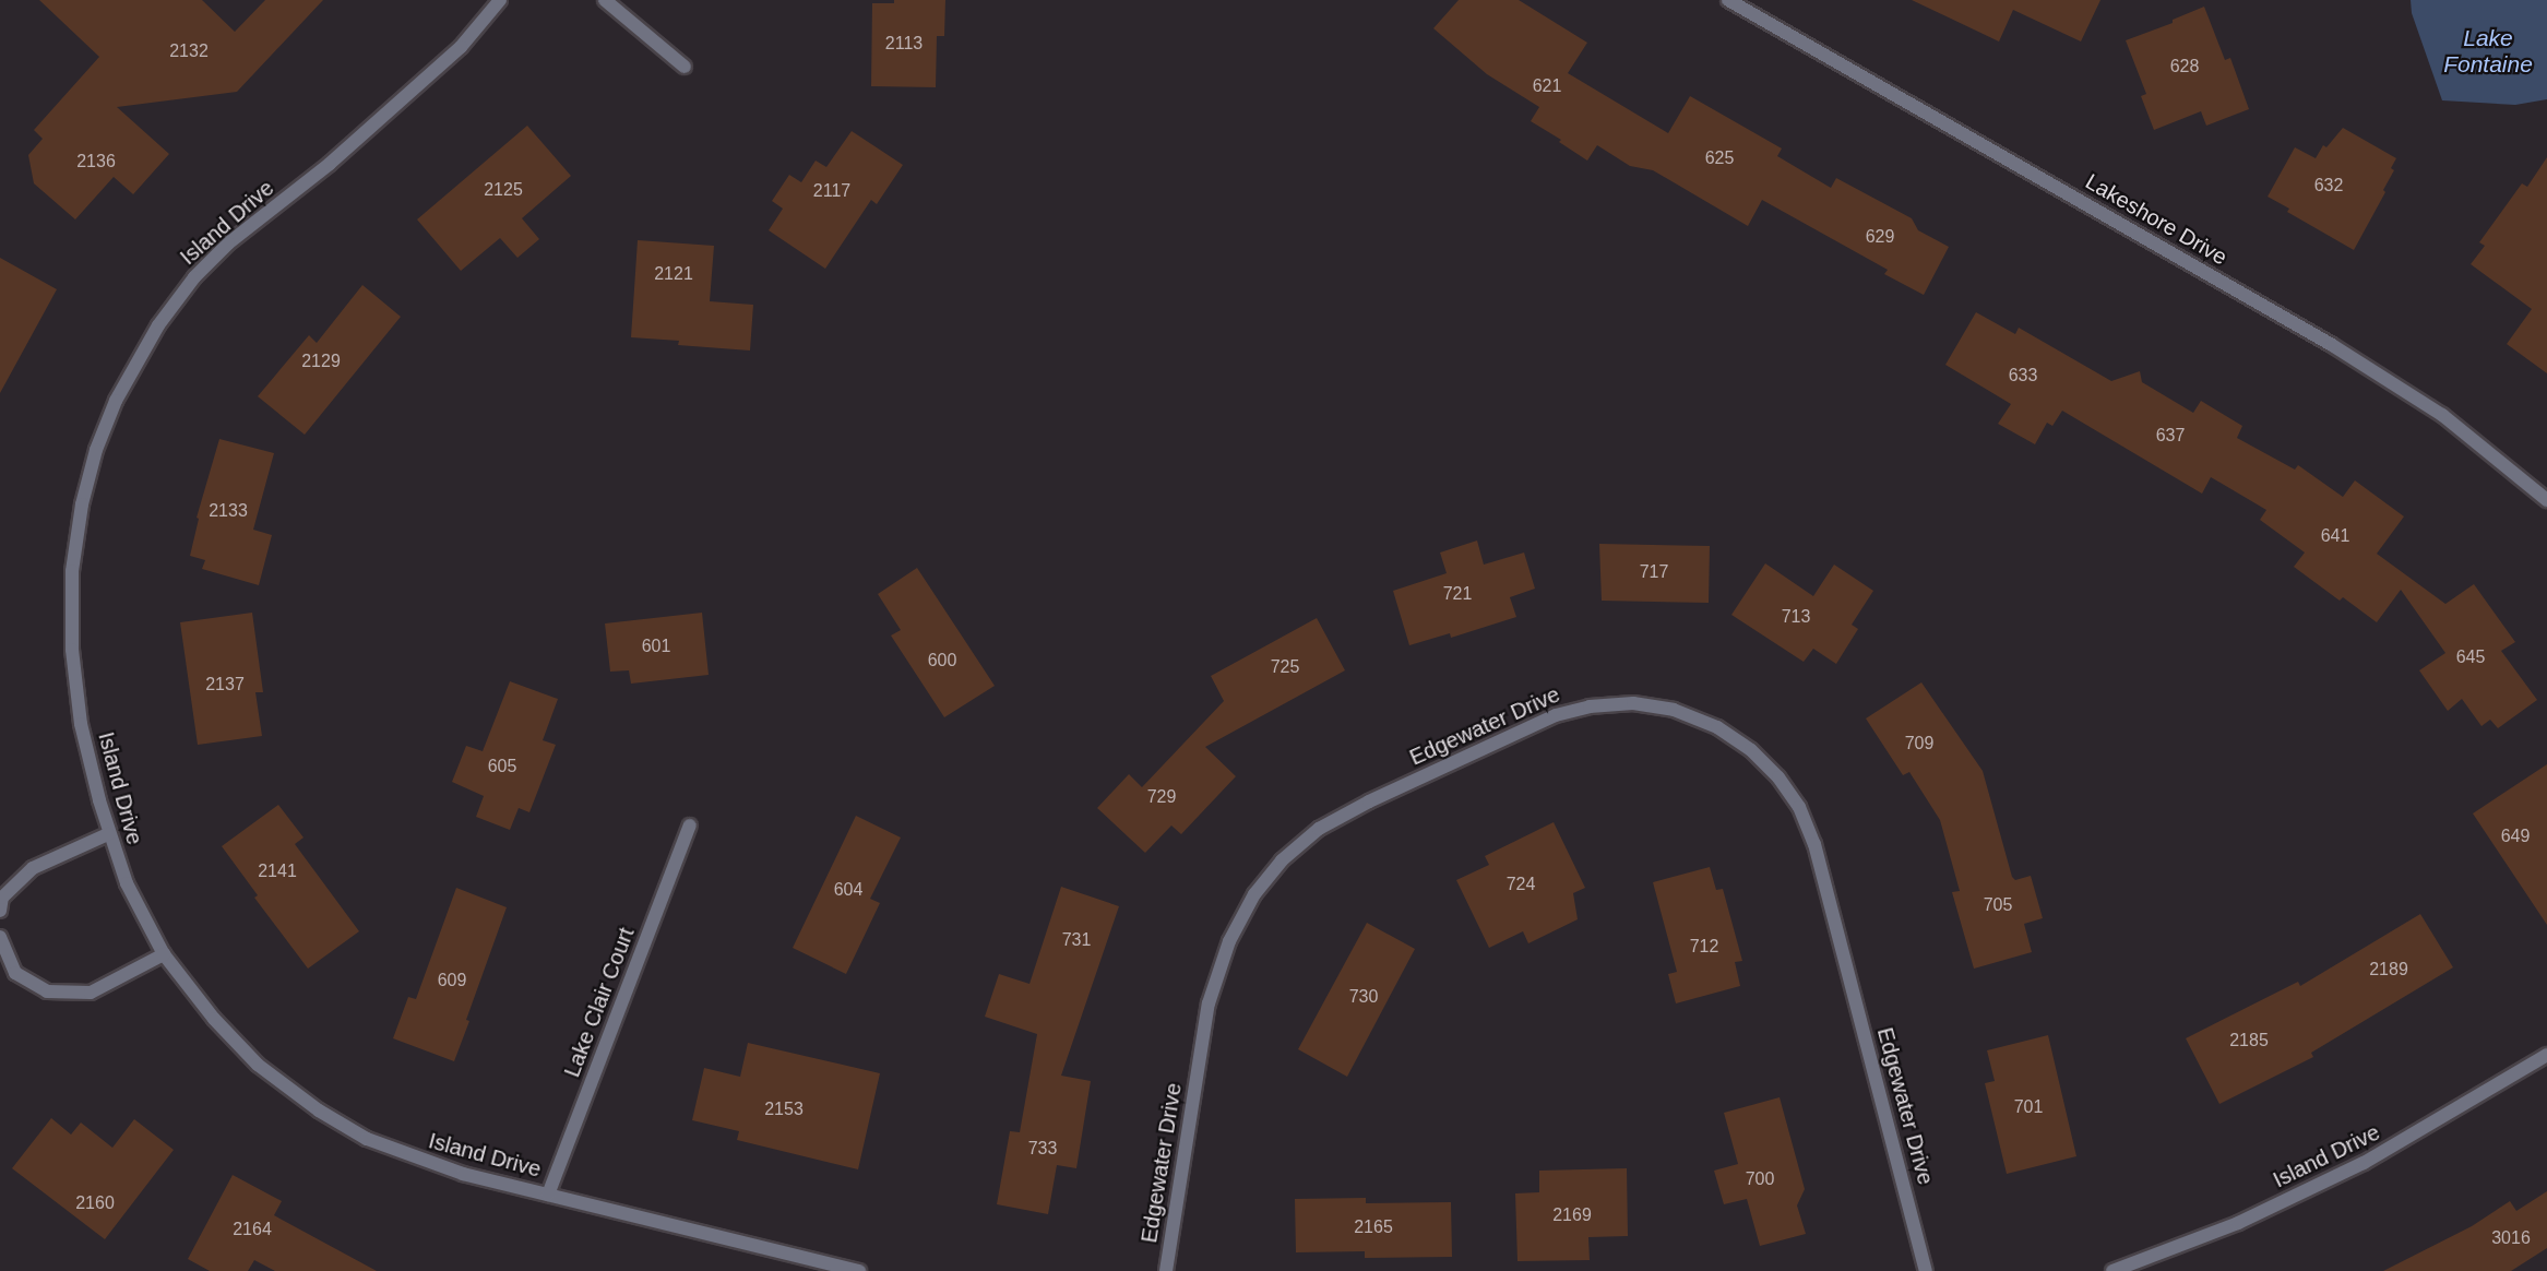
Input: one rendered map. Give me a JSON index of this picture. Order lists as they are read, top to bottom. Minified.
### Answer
{"streets":{"street":["Lakeshore Drive","Island Drive","Edgewater Drive","Lake Clair Court"]},"crossings":[["Island Drive","Lake Clair Court"]],"water":["Lake Fontaine"],"house_numbers":["2113","2132","628","621","625","2136","632","2125","2117","629","2121","2129","633","637","2133","641","717","721","713","601","645","600","725","2137","709","605","729","649","2141","724","604","705","731","712","2189","609","730","2185","701","2153","733","700","2160","2169","2165","2164","3016"]}
